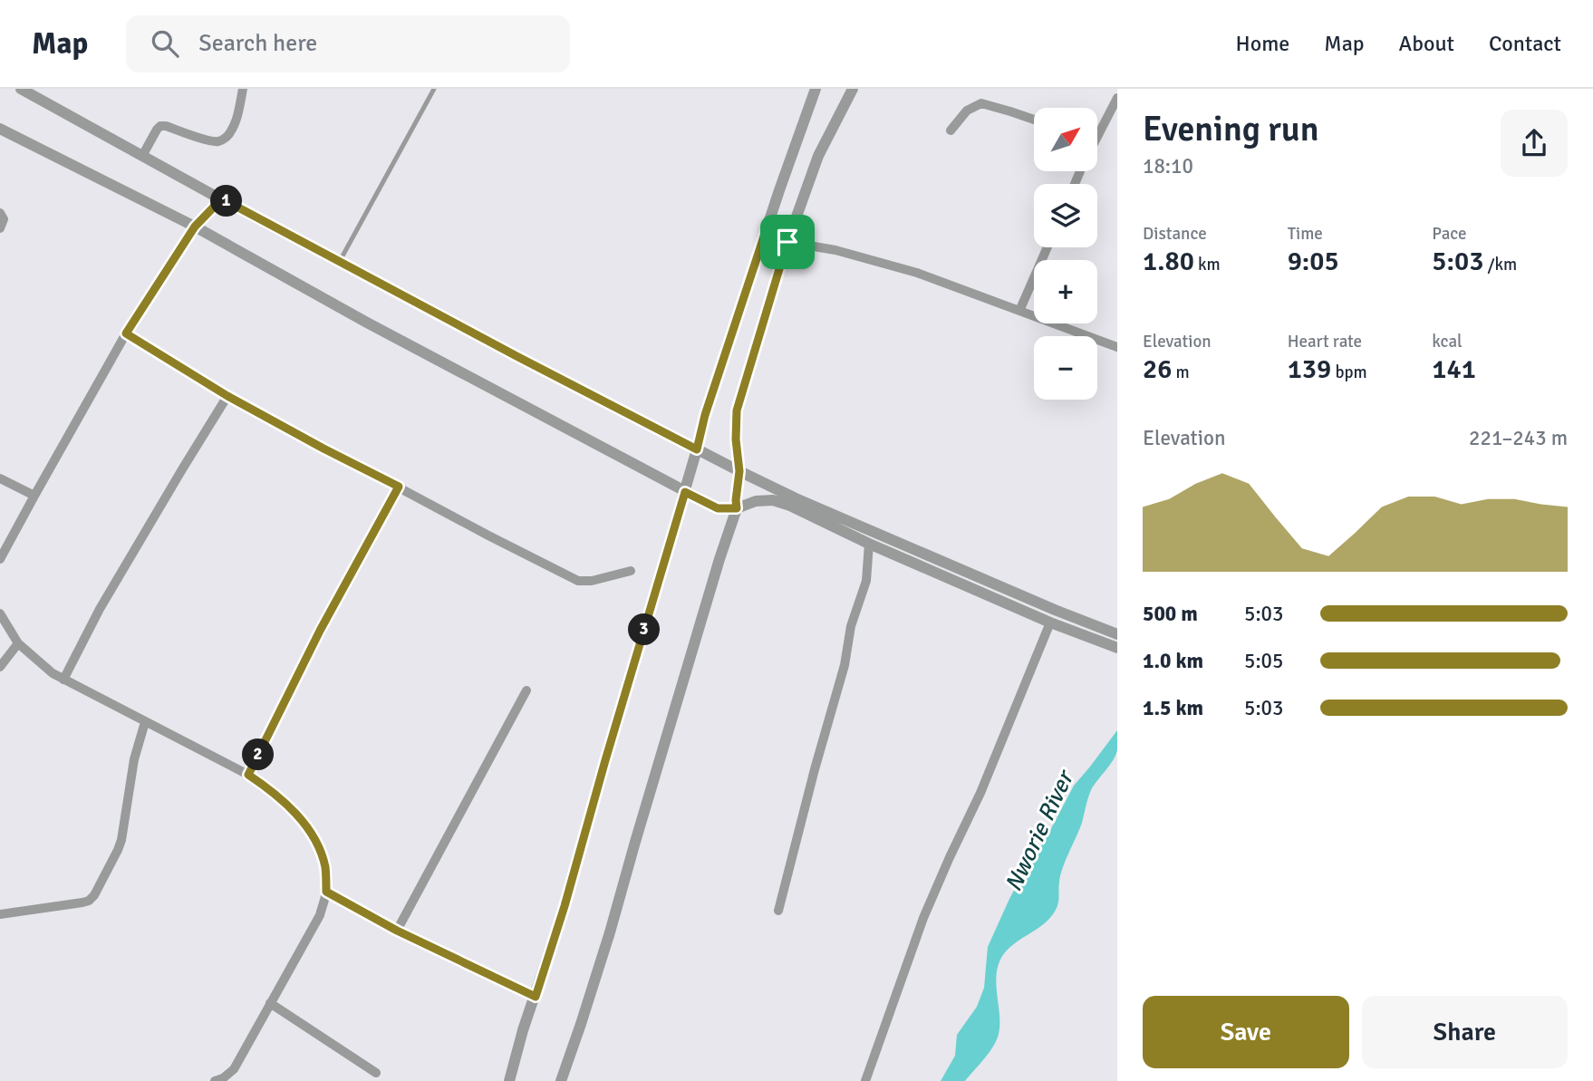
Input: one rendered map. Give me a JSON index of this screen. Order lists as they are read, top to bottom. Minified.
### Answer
{"water":["Nworie River"],"north":"top right","page":{"header":"Map","search":"Search here","nav":["Home","Map","About","Contact"],"heading":["Evening run","18:10"],"map_buttons":["+","−"],"pins":["1","3","2"],"stats":[["Distance","1.80 km"],["Time","9:05"],["Pace","5:03 /km"],["Elevation","26 m"],["Heart rate","139 bpm"],["kcal","141"]],"chart":["Elevation","221–243 m"],"list":[{"name":"500 m","note":"5:03"},{"name":"1.0 km","note":"5:05"},{"name":"1.5 km","note":"5:03"}],"buttons":["Save","Share"]}}
